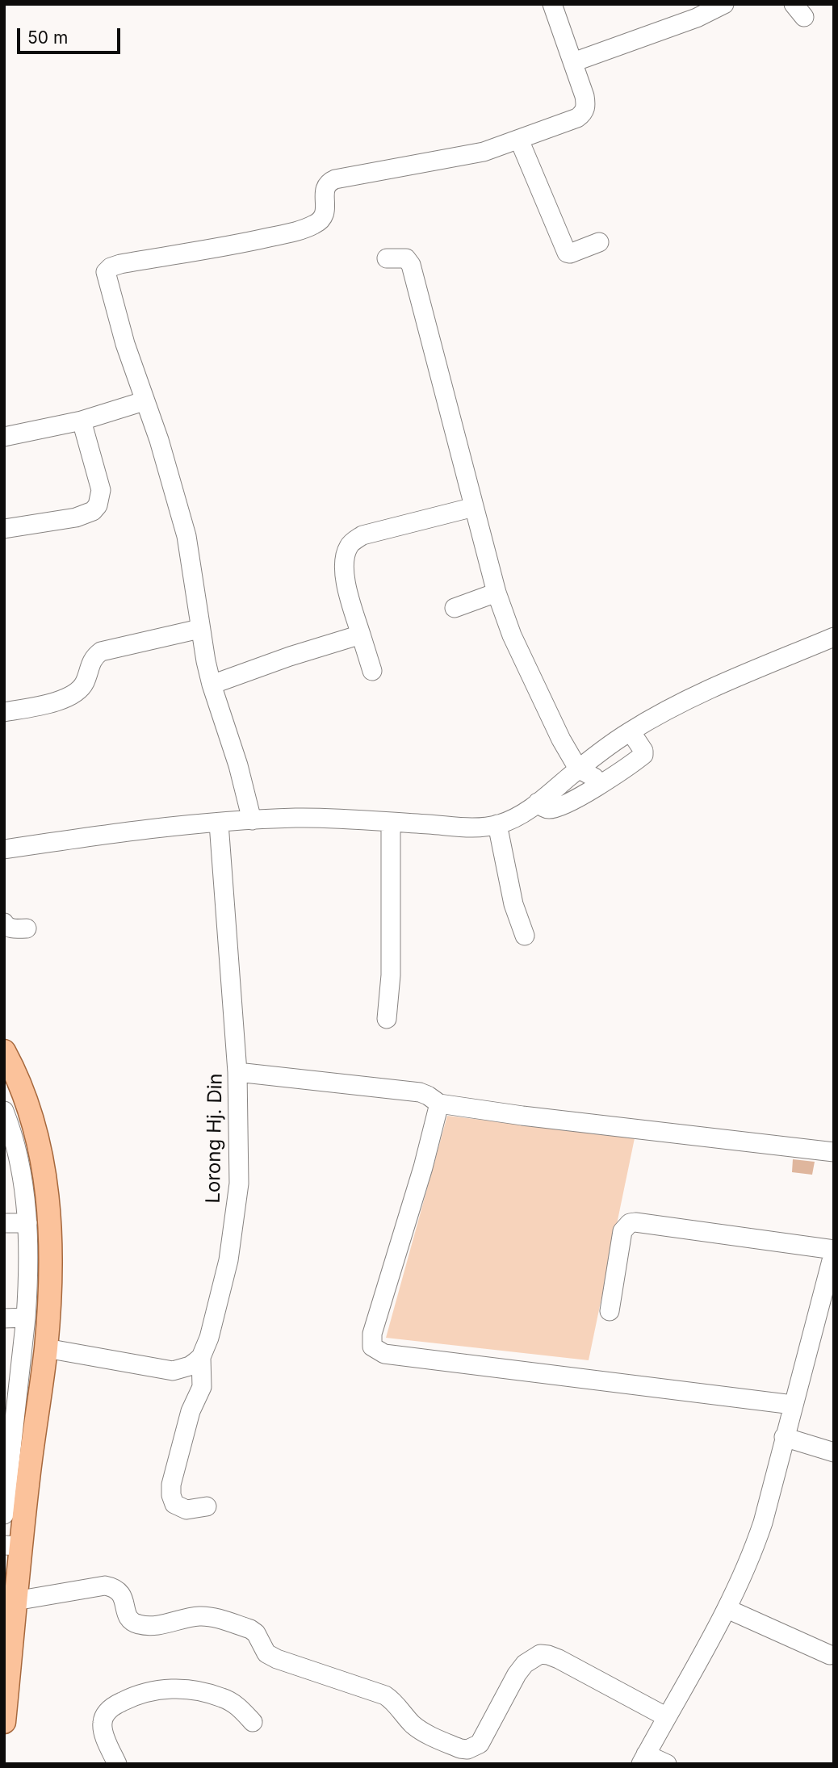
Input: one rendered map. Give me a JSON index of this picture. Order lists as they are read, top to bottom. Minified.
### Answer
{"streets":{"street":["Lorong Hj. Din"]},"scale_bar":"50 m"}
